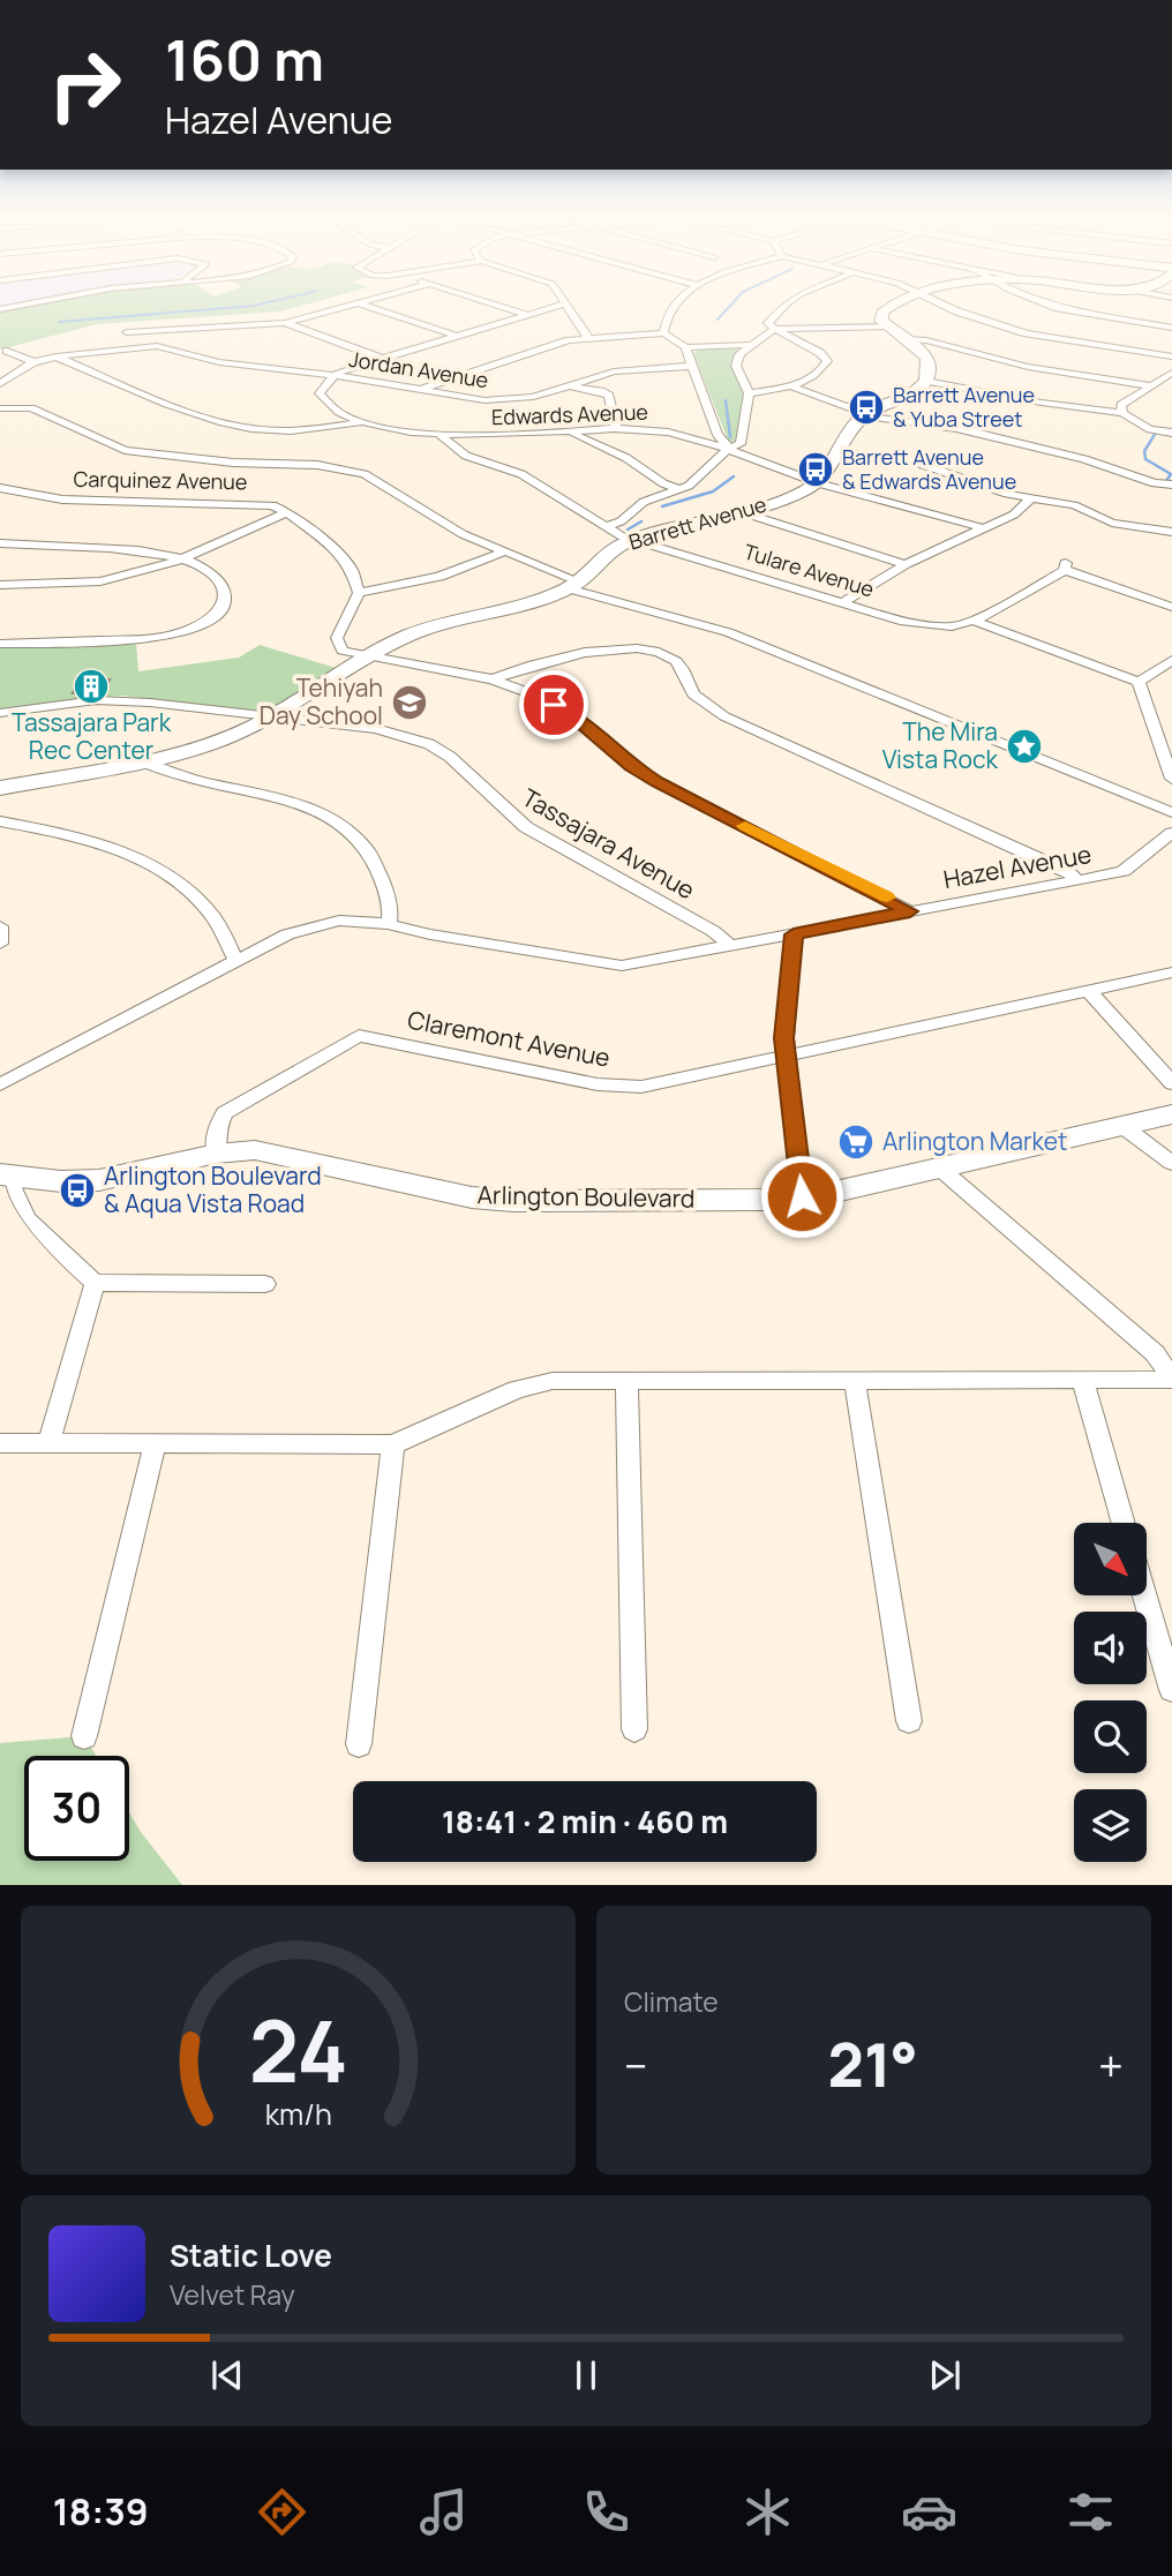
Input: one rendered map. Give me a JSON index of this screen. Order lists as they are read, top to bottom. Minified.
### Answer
{"streets":{"street":["Jordan Avenue","Edwards Avenue","Carquinez Avenue","Barrett Avenue","Tulare Avenue","Tassajara Avenue","Hazel Avenue","Claremont Avenue","Arlington Boulevard"]},"crossings":[["Jordan Avenue","Edwards Avenue"],["Edwards Avenue","Barrett Avenue"],["Edwards Avenue","Tulare Avenue"],["Barrett Avenue","Tulare Avenue"],["Barrett Avenue","Tassajara Avenue"],["Tassajara Avenue","Hazel Avenue"],["Claremont Avenue","Arlington Boulevard"]],"places":{"bus stop":["Barrett Avenue & Yuba Street","Barrett Avenue & Edwards Avenue","Arlington Boulevard & Aqua Vista Road"],"building":["Tassajara Park Rec Center"],"school or university":["Tehiyah Day School"],"place":["The Mira Vista Rock"],"supermarket":["Arlington Market"]},"north":"bottom right","page":{"turn":["160 m","Hazel Avenue"],"limit":"30","trip":"18:41 · 2 min · 460 m","tile":"Climate","heat":["−","21°","+"],"song":["Static Love","Velvet Ray"],"tabs":"18:39","gauge":["24","km/h"]}}
